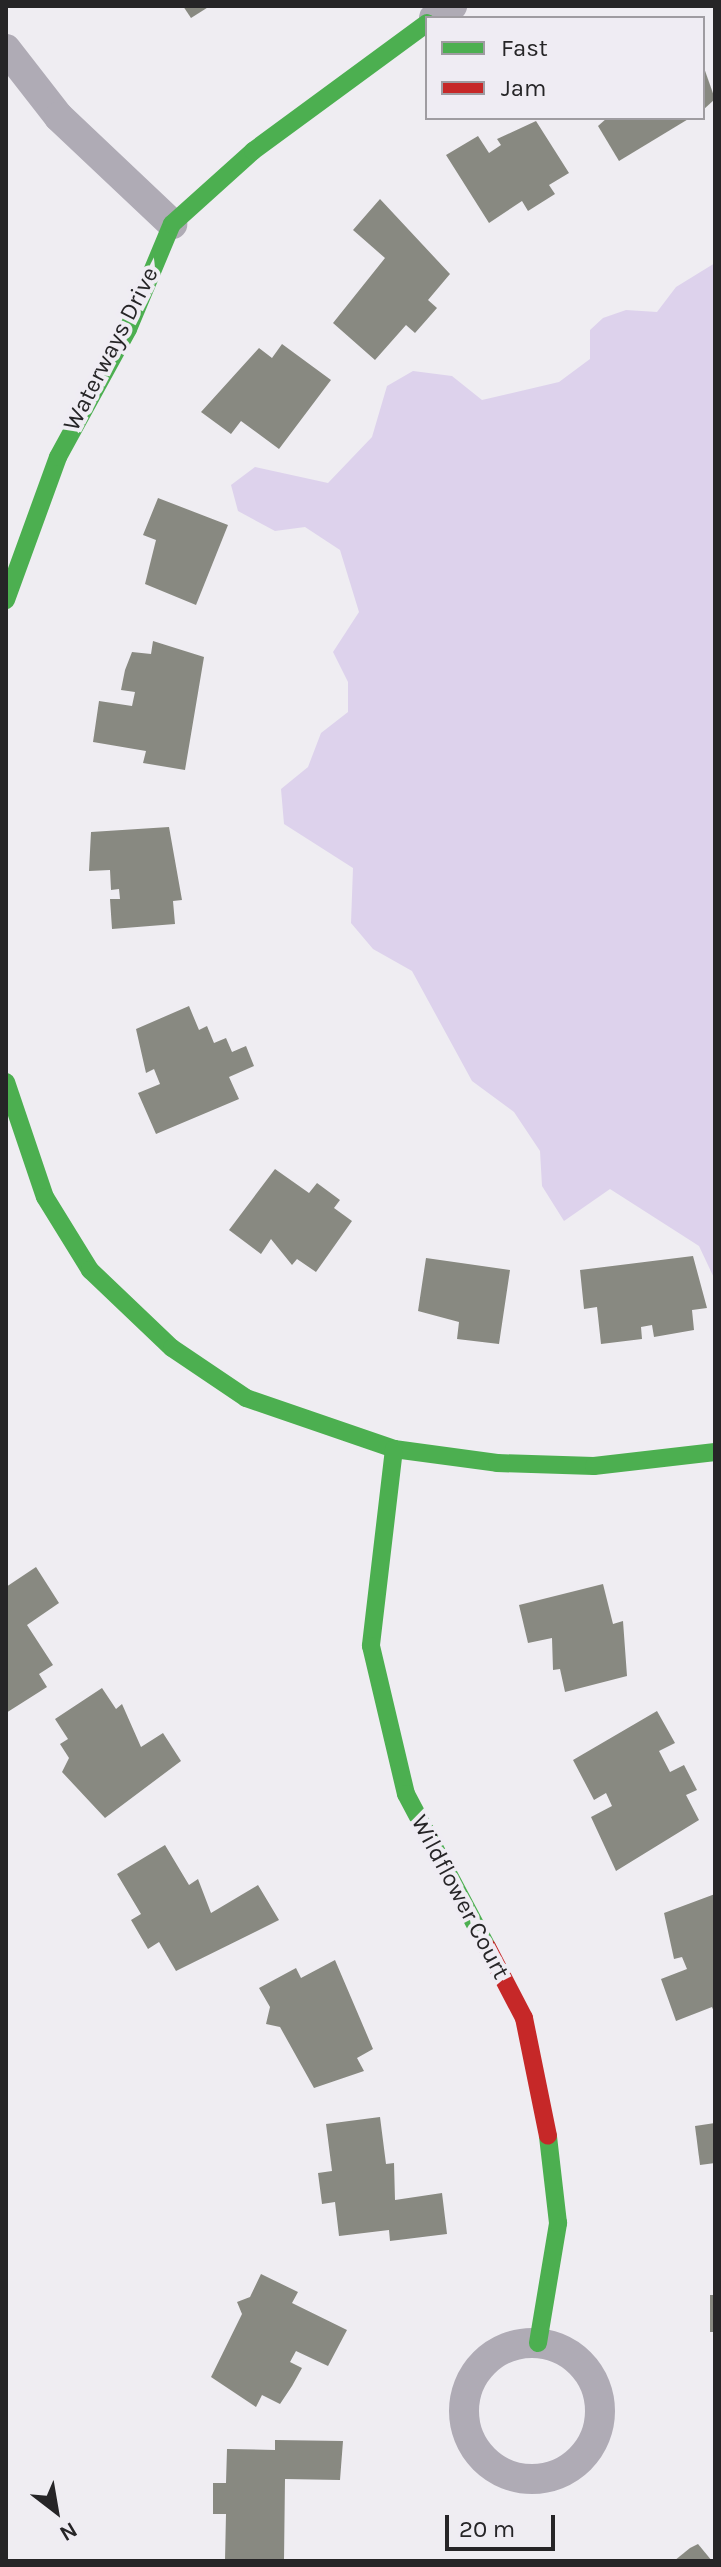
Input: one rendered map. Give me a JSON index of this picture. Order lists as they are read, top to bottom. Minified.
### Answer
{"streets":{"street":["Waterways Drive","Wildflower Court"]},"legend":["Fast","Jam"],"scale_bar":"20 m","north":"bottom right"}
